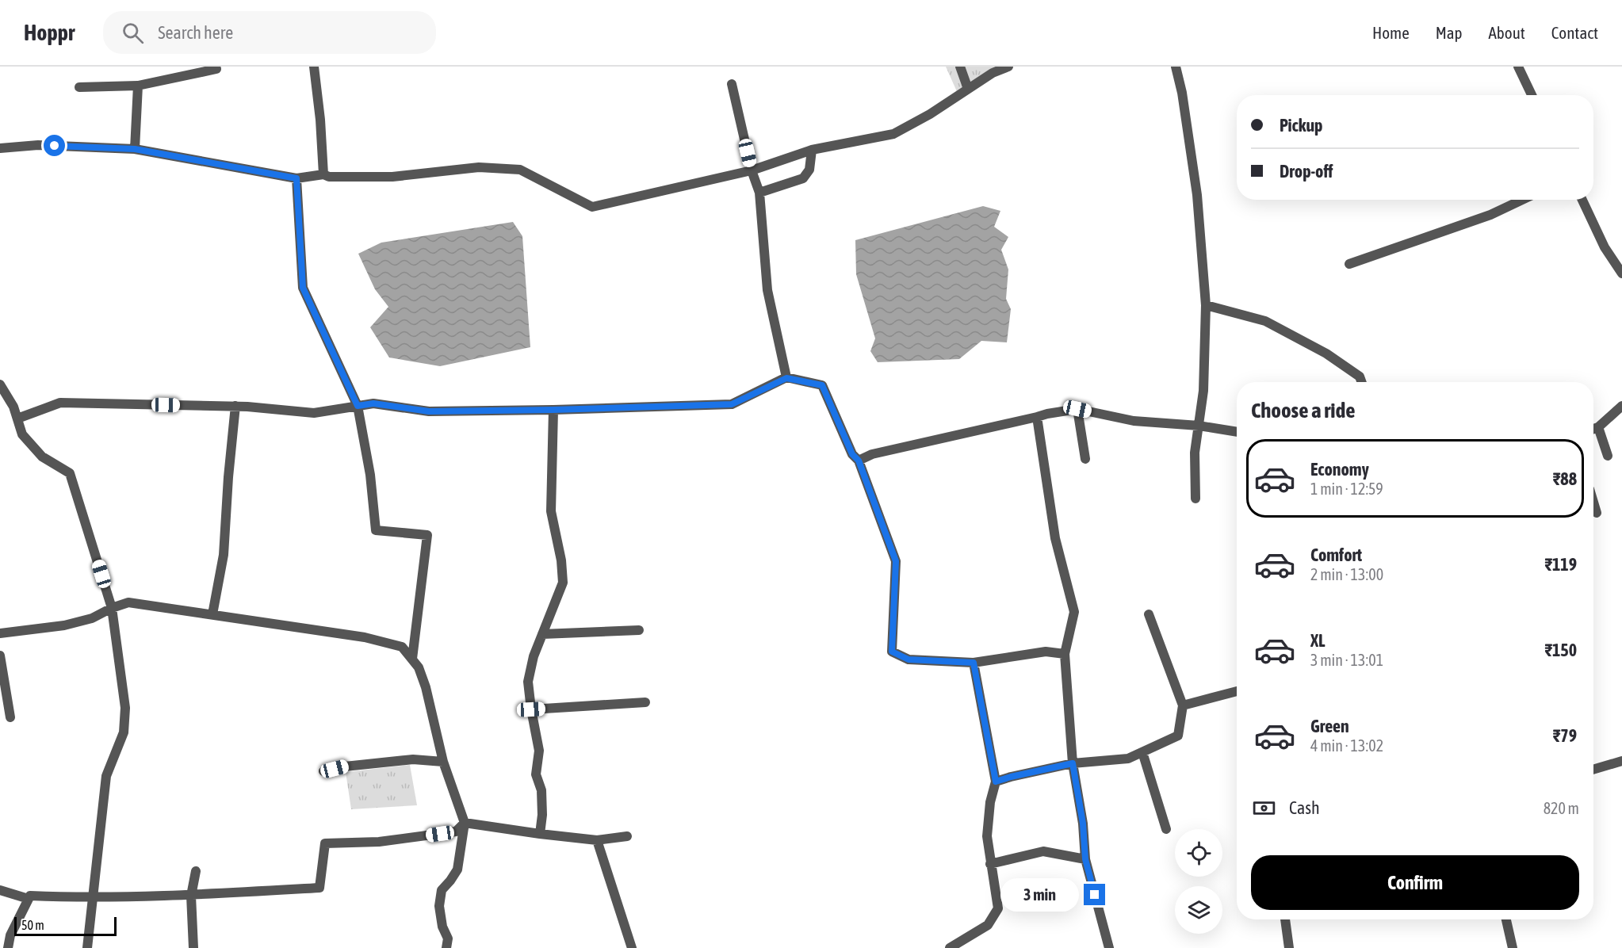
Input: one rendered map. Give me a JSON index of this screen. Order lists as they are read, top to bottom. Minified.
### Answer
{"scale_bar":"50 m","page":{"header":"Hoppr","search":"Search here","nav":["Home","Map","About","Contact"],"banner":["Pickup","Drop-off"],"heading":"Choose a ride","list":[{"name":"Economy","note":"1 min · 12:59","value":"₹88"},{"name":"Comfort","note":"2 min · 13:00","value":"₹119"},{"name":"XL","note":"3 min · 13:01","value":"₹150"},{"name":"Green","note":"4 min · 13:02","value":"₹79"}],"pay":["Cash","820 m"],"buttons":"Confirm","bubble":"3 min","scale":"50 m"}}
